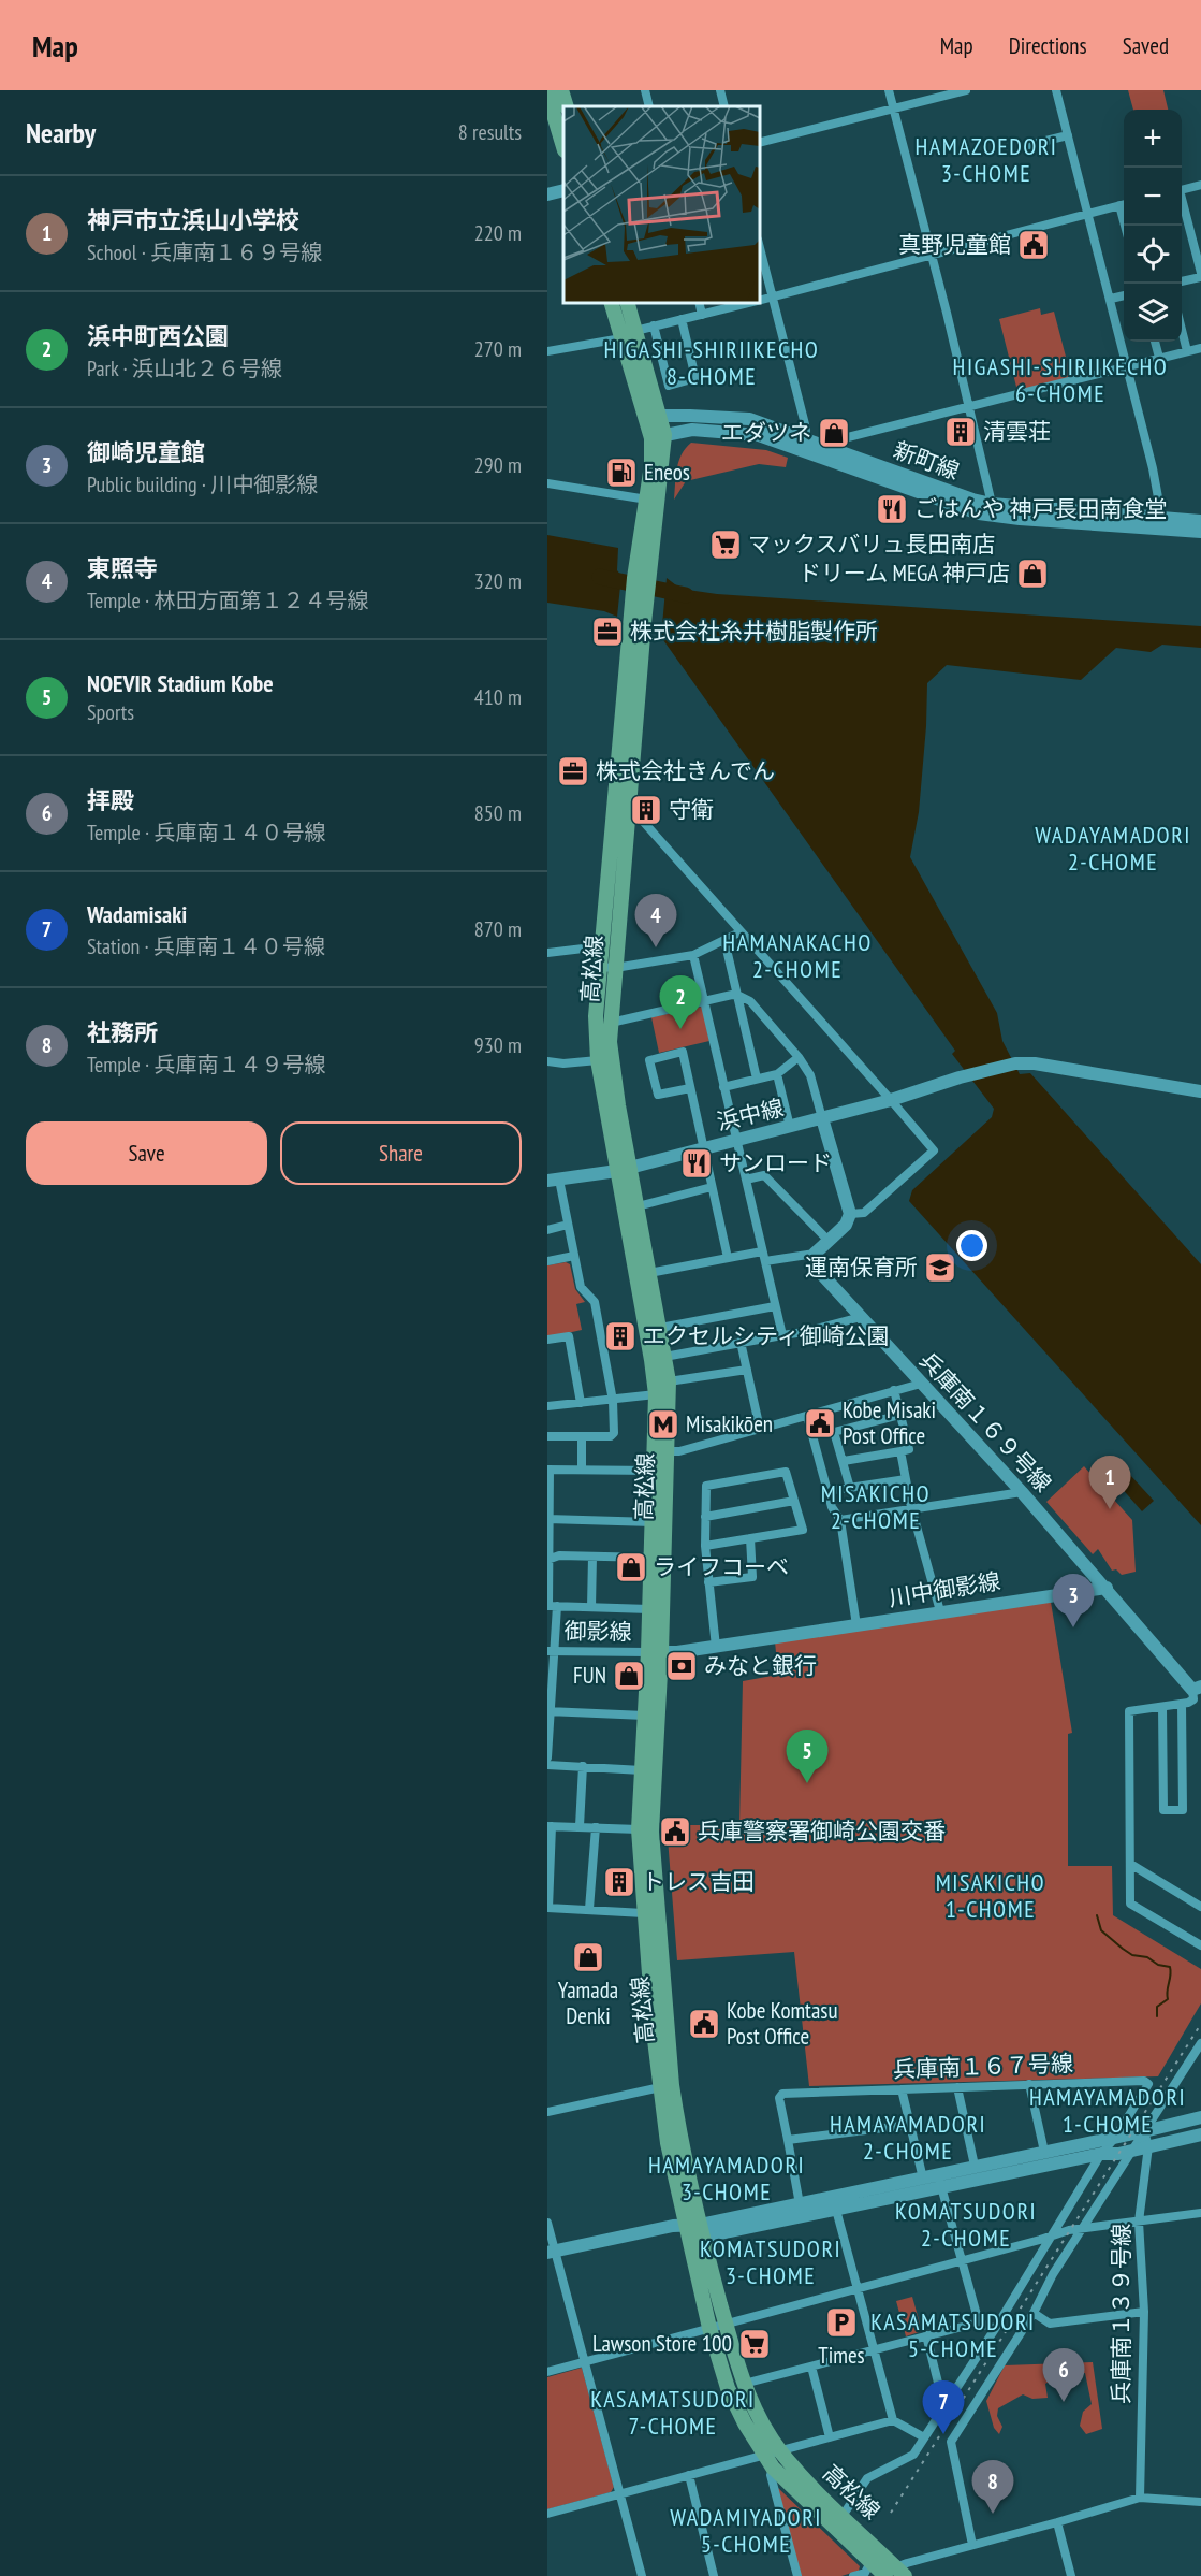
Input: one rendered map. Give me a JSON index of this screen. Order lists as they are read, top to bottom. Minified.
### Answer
{"streets":{"main road":["高松線"],"street":["新町線","浜中線","兵庫南１６９号線","川中御影線","御影線","兵庫南１６７号線","兵庫南１３９号線"]},"crossings":[["新町線","高松線"],["高松線","浜中線"],["高松線","川中御影線"],["高松線","御影線"],["高松線","兵庫南１６７号線"],["兵庫南１６９号線","川中御影線"],["川中御影線","御影線"]],"districts":["HAMAZOEDORI 3-CHOME","HIGASHI-SHIRIIKECHO 8-CHOME","HIGASHI-SHIRIIKECHO 6-CHOME","WADAYAMADORI 2-CHOME","HAMANAKACHO 2-CHOME","MISAKICHO 2-CHOME","MISAKICHO 1-CHOME","HAMAYAMADORI 1-CHOME","HAMAYAMADORI 2-CHOME","HAMAYAMADORI 3-CHOME","KOMATSUDORI 2-CHOME","KOMATSUDORI 3-CHOME","KASAMATSUDORI 5-CHOME","KASAMATSUDORI 7-CHOME","WADAMIYADORI 5-CHOME"],"places":{"public building":["真野児童館","Kobe Misaki Post Office","兵庫警察署御崎公園交番","Kobe Komtasu Post Office"],"building":["清雲荘","守衛","エクセルシティ御崎公園","トレス吉田"],"shop":["エダツネ","ドリーム MEGA 神戸店","ライフコーベ","FUN","Yamada Denki"],"fuel station":["Eneos"],"restaurant":["ごはんや 神戸長田南食堂","サンロード"],"supermarket":["マックスバリュ長田南店","Lawson Store 100"],"office":["株式会社糸井樹脂製作所","株式会社きんでん"],"school or university":["運南保育所"],"metro station":["Misakikōen"],"bank":["みなと銀行"],"parking":["Times"]},"page":{"header":"Map","nav":["Map","Directions","Saved"],"heading":["Nearby","8 results"],"map_buttons":["+","−"],"list":[{"mark":"1","name":"神戸市立浜山小学校","note":"School · 兵庫南１６９号線","value":"220 m"},{"mark":"2","name":"浜中町西公園","note":"Park · 浜山北２６号線","value":"270 m"},{"mark":"3","name":"御崎児童館","note":"Public building · 川中御影線","value":"290 m"},{"mark":"4","name":"東照寺","note":"Temple · 林田方面第１２４号線","value":"320 m"},{"mark":"5","name":"NOEVIR Stadium Kobe","note":"Sports","value":"410 m"},{"mark":"6","name":"拝殿","note":"Temple · 兵庫南１４０号線","value":"850 m"},{"mark":"7","name":"Wadamisaki","note":"Station · 兵庫南１４０号線","value":"870 m"},{"mark":"8","name":"社務所","note":"Temple · 兵庫南１４９号線","value":"930 m"}],"pins":["4","2","1","3","5","6","7","8"],"buttons":["Save","Share"]}}
